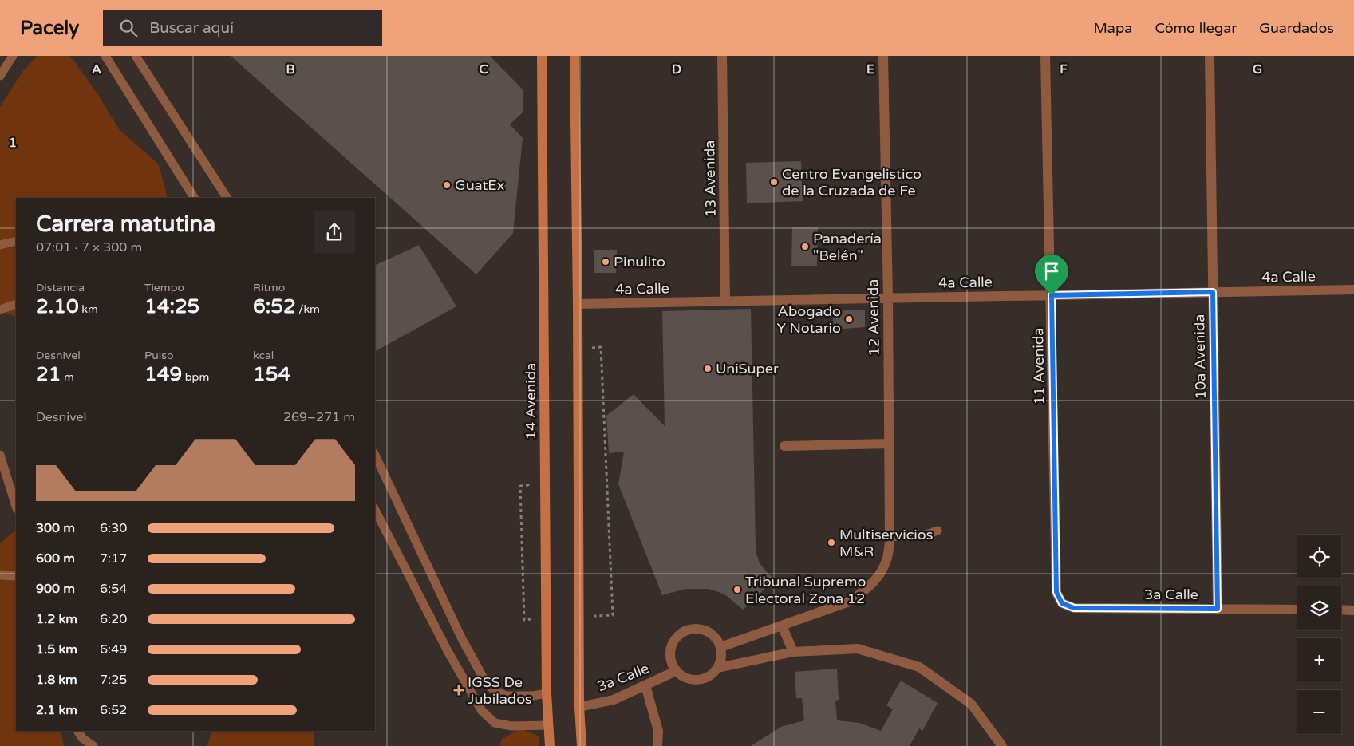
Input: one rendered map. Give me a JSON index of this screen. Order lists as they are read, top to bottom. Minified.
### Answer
{"streets":{"main road":["14 Avenida"],"street":["13 Avenida","4a Calle","12 Avenida","10a Avenida","11 Avenida","3a Calle"]},"crossings":[["13 Avenida","4a Calle"],["4a Calle","12 Avenida"],["4a Calle","10a Avenida"],["4a Calle","11 Avenida"],["10a Avenida","3a Calle"],["11 Avenida","3a Calle"]],"places":{"other":["Centro Evangelistico de la Cruzada de Fe","GuatEx","Panadería \"Belén\"","Pinulito","Abogado Y Notario","UniSuper","Multiservicios M&R","Tribunal Supremo Electoral Zona 12"],"health":["IGSS De Jubilados"]},"page":{"header":"Pacely","search":"Buscar aquí","nav":["Mapa","Cómo llegar","Guardados"],"heading":["Carrera matutina","07:01 · 7 × 300 m"],"stats":[["Distancia","2.10 km"],["Tiempo","14:25"],["Ritmo","6:52 /km"],["Desnivel","21 m"],["Pulso","149 bpm"],["kcal","154"]],"chart":["Desnivel","269–271 m"],"list":[{"name":"300 m","note":"6:30"},{"name":"600 m","note":"7:17"},{"name":"900 m","note":"6:54"},{"name":"1.2 km","note":"6:20"},{"name":"1.5 km","note":"6:49"},{"name":"1.8 km","note":"7:25"},{"name":"2.1 km","note":"6:52"}],"map_buttons":["+","−"]},"grid":{"columns":["A","B","C","D","E","F","G"],"rows":["1"]}}
